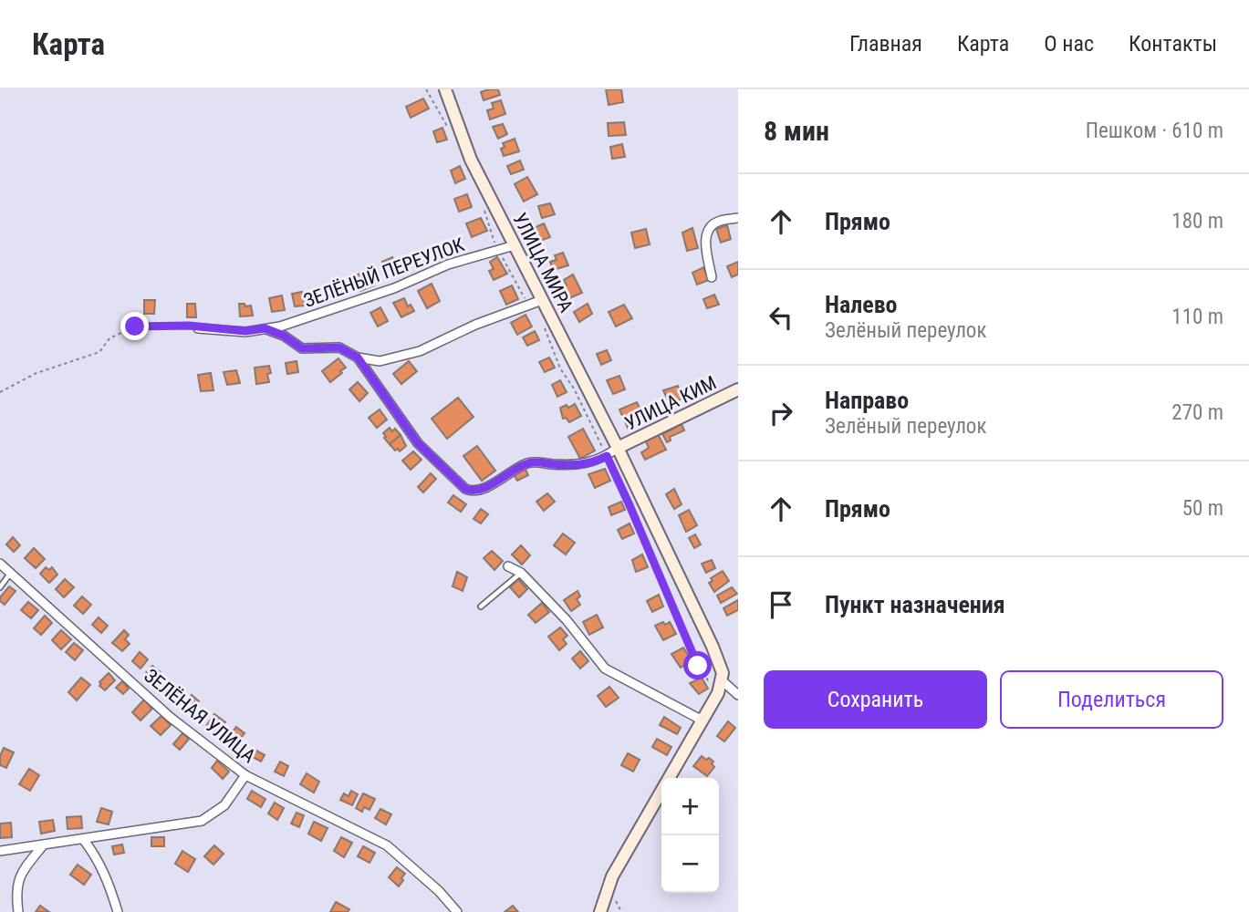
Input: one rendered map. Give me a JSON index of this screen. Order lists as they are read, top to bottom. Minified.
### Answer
{"streets":{"street":["УЛИЦА МИРА","ЗЕЛЁНЫЙ ПЕРЕУЛОК","УЛИЦА КИМ","ЗЕЛЁНАЯ УЛИЦА"]},"crossings":[["УЛИЦА МИРА","ЗЕЛЁНЫЙ ПЕРЕУЛОК"],["УЛИЦА МИРА","УЛИЦА КИМ"]],"page":{"header":"Карта","nav":["Главная","Карта","О нас","Контакты"],"heading":["8 мин","Пешком · 610 m"],"list":[["Прямо","180 m"],["Налево","Зелёный переулок","110 m"],["Направо","Зелёный переулок","270 m"],["Прямо","50 m"],"Пункт назначения"],"buttons":["Сохранить","Поделиться"],"map_buttons":["+","−"]}}
